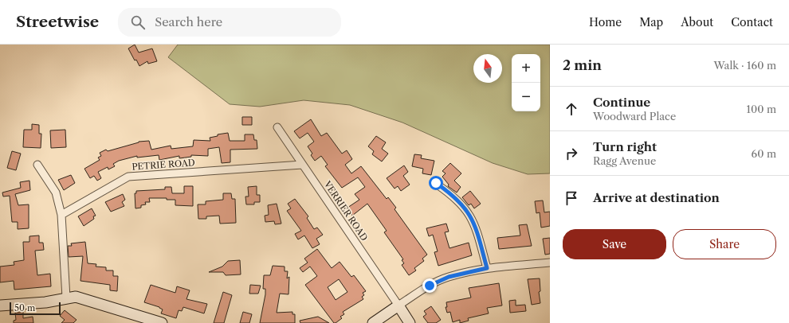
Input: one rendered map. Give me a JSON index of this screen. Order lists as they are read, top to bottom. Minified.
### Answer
{"streets":{"street":["PETRIE ROAD","VERRIER ROAD"]},"crossings":[["PETRIE ROAD","VERRIER ROAD"]],"scale_bar":"50 m","north":"top","page":{"header":"Streetwise","search":"Search here","nav":["Home","Map","About","Contact"],"heading":["2 min","Walk · 160 m"],"map_buttons":["+","−"],"list":[["Continue","Woodward Place","100 m"],["Turn right","Ragg Avenue","60 m"],"Arrive at destination"],"buttons":["Save","Share"],"scale":"50 m"}}
